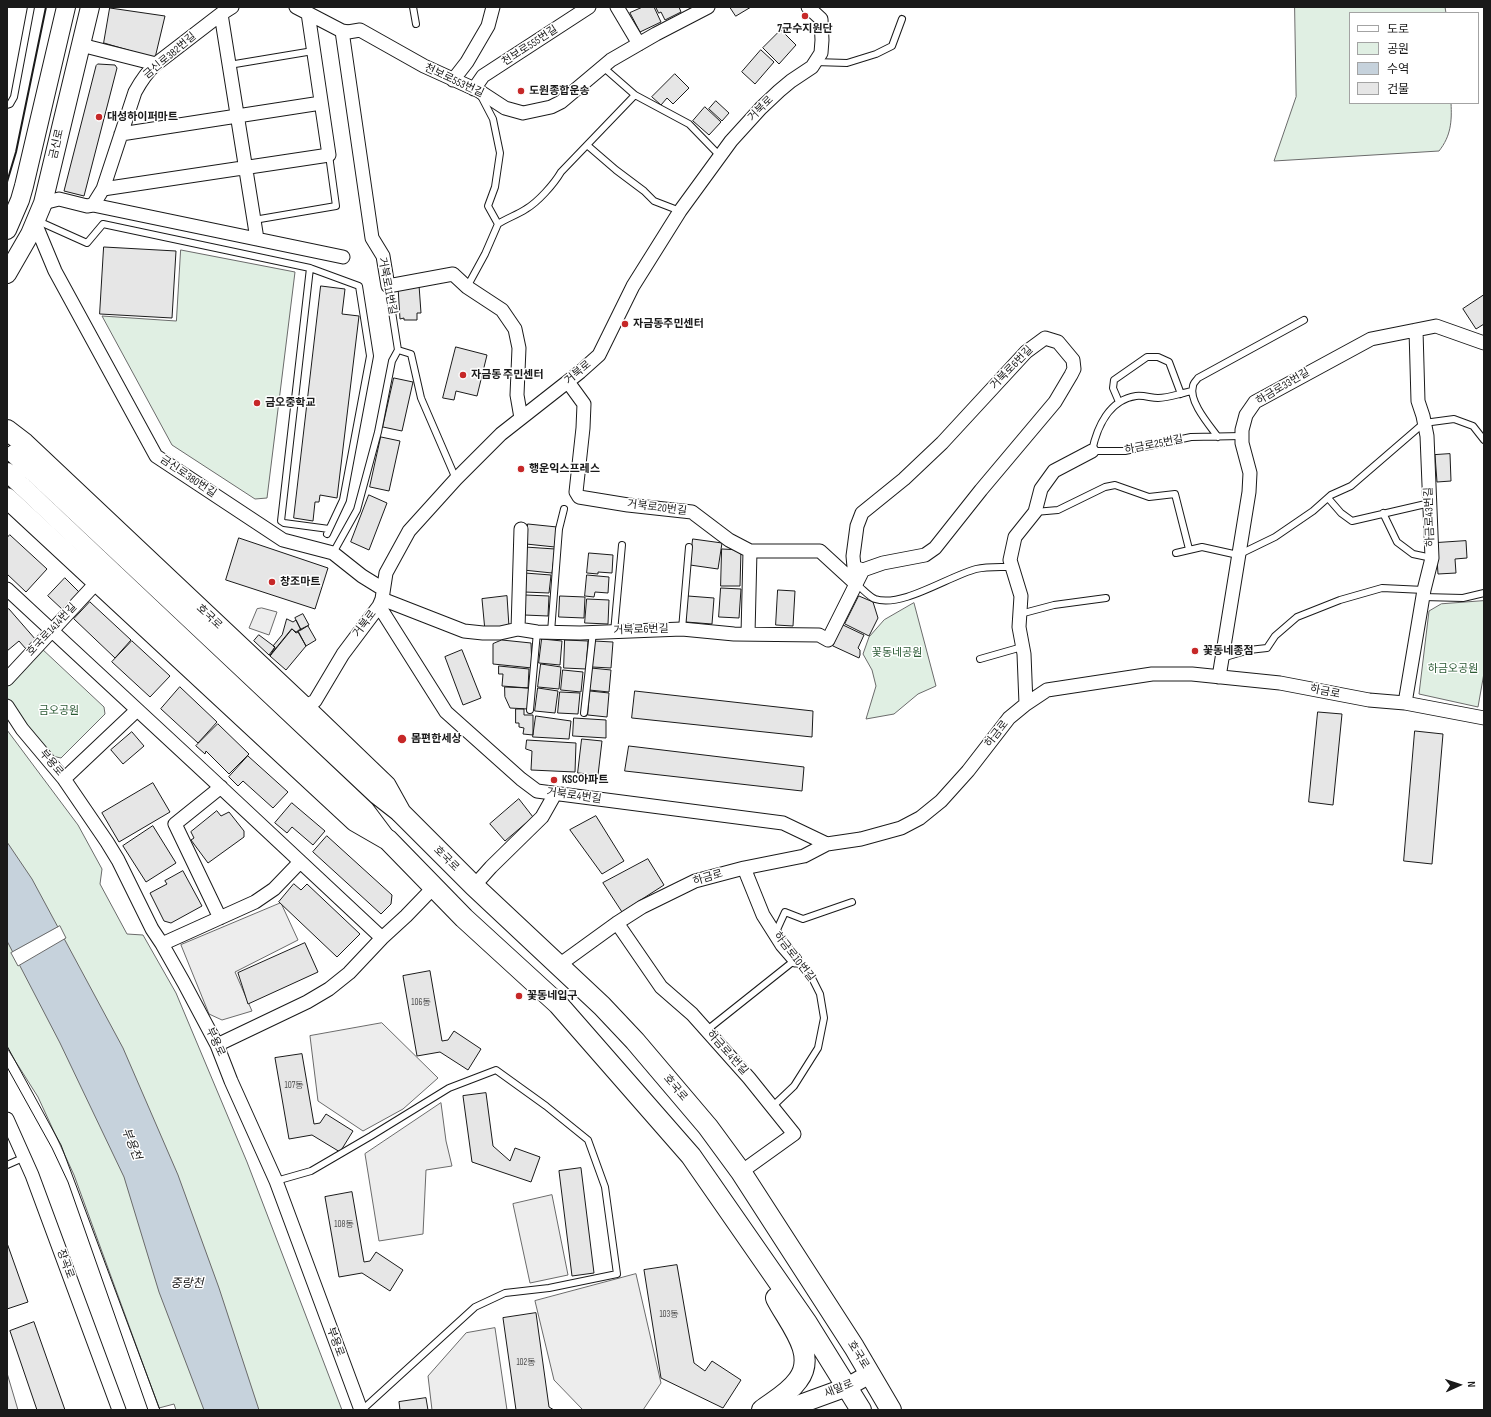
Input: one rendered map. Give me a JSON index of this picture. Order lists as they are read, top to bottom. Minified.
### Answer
{"streets":{"main road":["호국로"],"street":["천보로555번길","금신로382번길","천보로553번길","거북로","금신로","거북로11번길","거북로6번길","하금로33번길","하금로25번길","금신로380번길","거북로20번길","하금로43번길","호국로1414번길","하금로","부용로","거북로4번길","하금로10번길","하금로4번길","장곡로","새말로"]},"crossings":[["천보로555번길","천보로553번길"],["천보로553번길","거북로11번길"],["거북로","거북로6번길"],["거북로","금신로380번길"],["거북로","거북로20번길"],["거북로","호국로"],["거북로","거북로4번길"],["금신로","금신로380번길"],["거북로6번길","금신로380번길"],["거북로6번길","거북로20번길"],["거북로6번길","거북로4번길"],["하금로33번길","하금로25번길"],["하금로33번길","하금로43번길"],["하금로33번길","하금로"],["하금로25번길","거북로20번길"],["하금로25번길","하금로"],["금신로380번길","거북로4번길"],["하금로43번길","하금로"],["호국로","하금로"],["호국로","하금로4번길"],["호국로","새말로"],["하금로","거북로4번길"],["하금로","하금로10번길"],["하금로","하금로4번길"],["하금로10번길","하금로4번길"]],"water":["부용천","중랑천"],"parks":["꽃동네공원","하금오공원","금오공원"],"places":["7군수지원단","도원종합운송","대성하이퍼마트","자금동주민센터","자금동 주민센터","금오중학교","행운익스프레스","창조마트","꽃동네종점","몸편한세상","KSC아파트","꽃동네입구"],"house_numbers":["106동","107동","108동","103동","102동"],"legend":["도로","공원","수역","건물"],"north":"right"}
